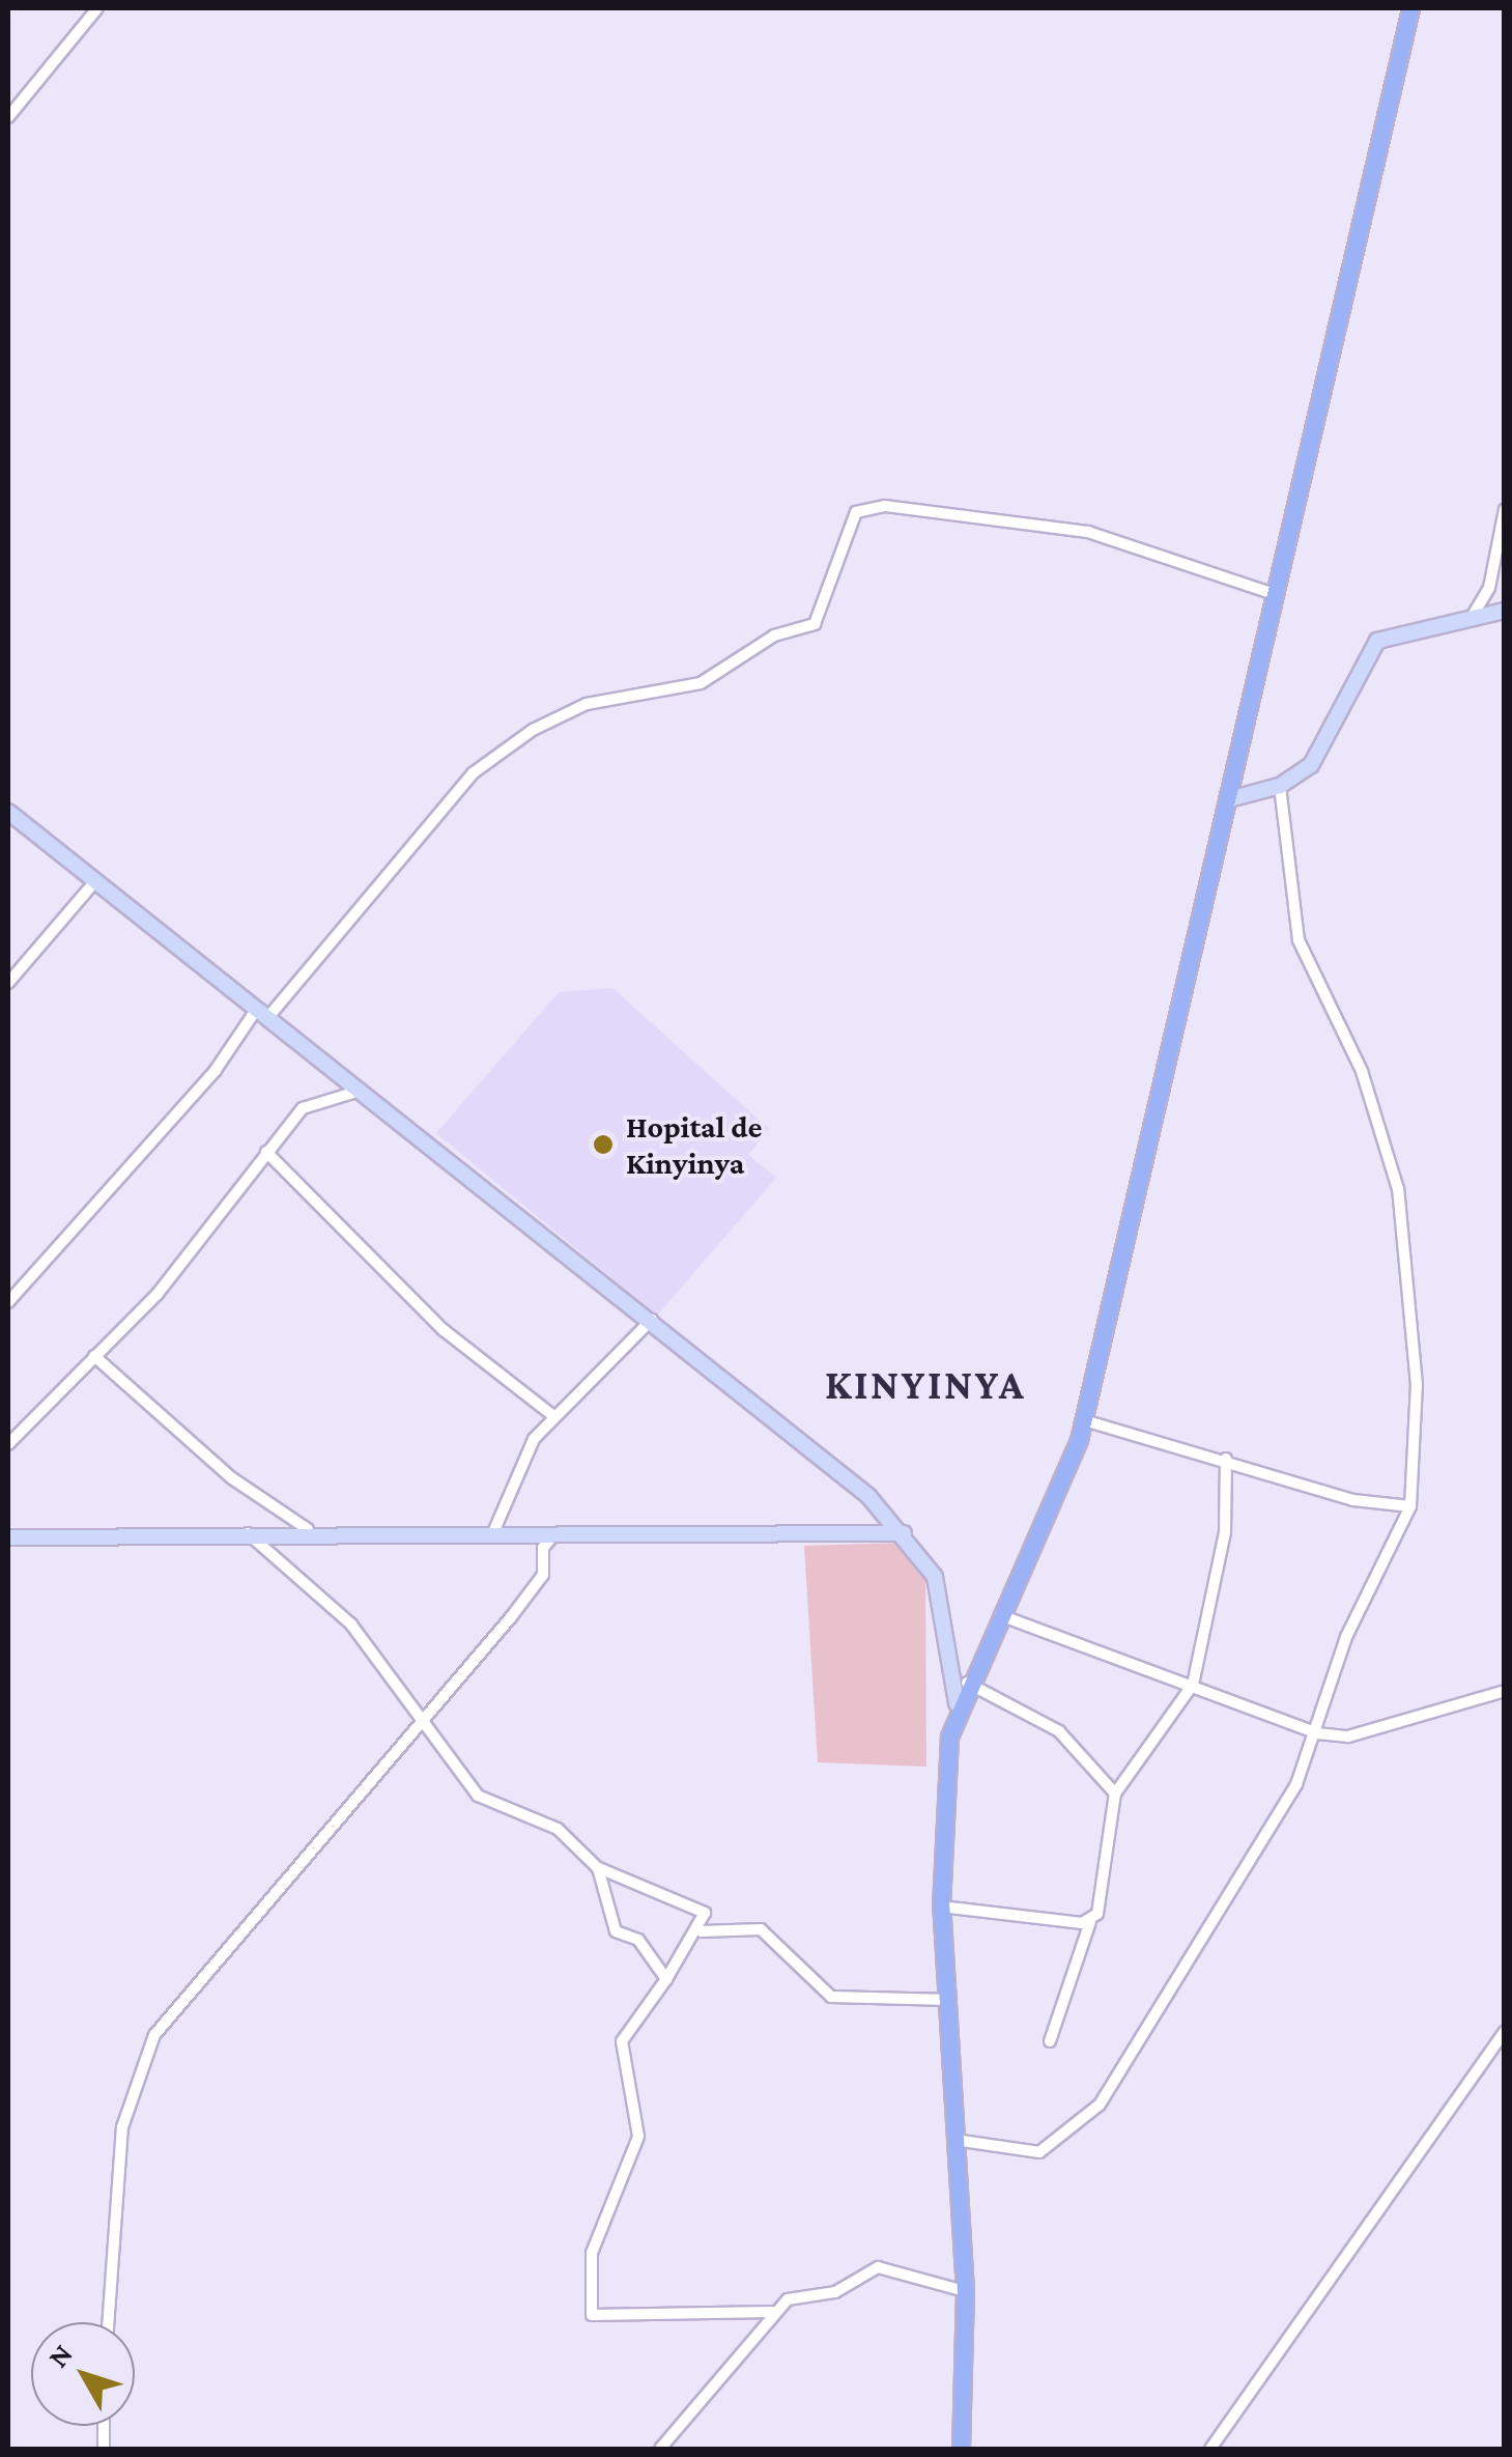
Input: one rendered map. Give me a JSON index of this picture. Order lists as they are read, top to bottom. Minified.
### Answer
{"districts":["KINYINYA"],"places":["Hopital de Kinyinya"],"north":"top left"}
